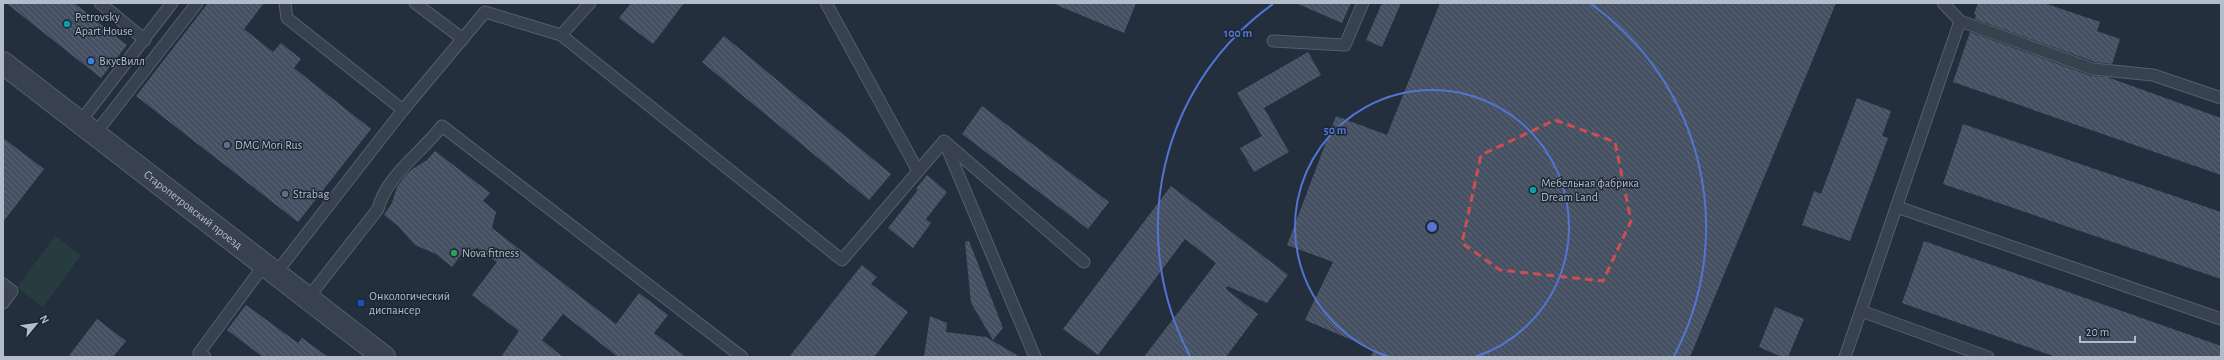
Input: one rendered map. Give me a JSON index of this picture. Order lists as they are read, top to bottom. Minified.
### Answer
{"streets":{"street":["Старопетровский проезд"]},"places":{"other":["Petrovsky Apart House","ВкусВилл","DMG Mori Rus","Мебельная фабрика Dream Land","Strabag","Nova fitness"],"transit":["Онкологический диспансер"]},"scale_bar":"20 m","north":"top right","rings":["100 m","50 m"]}
